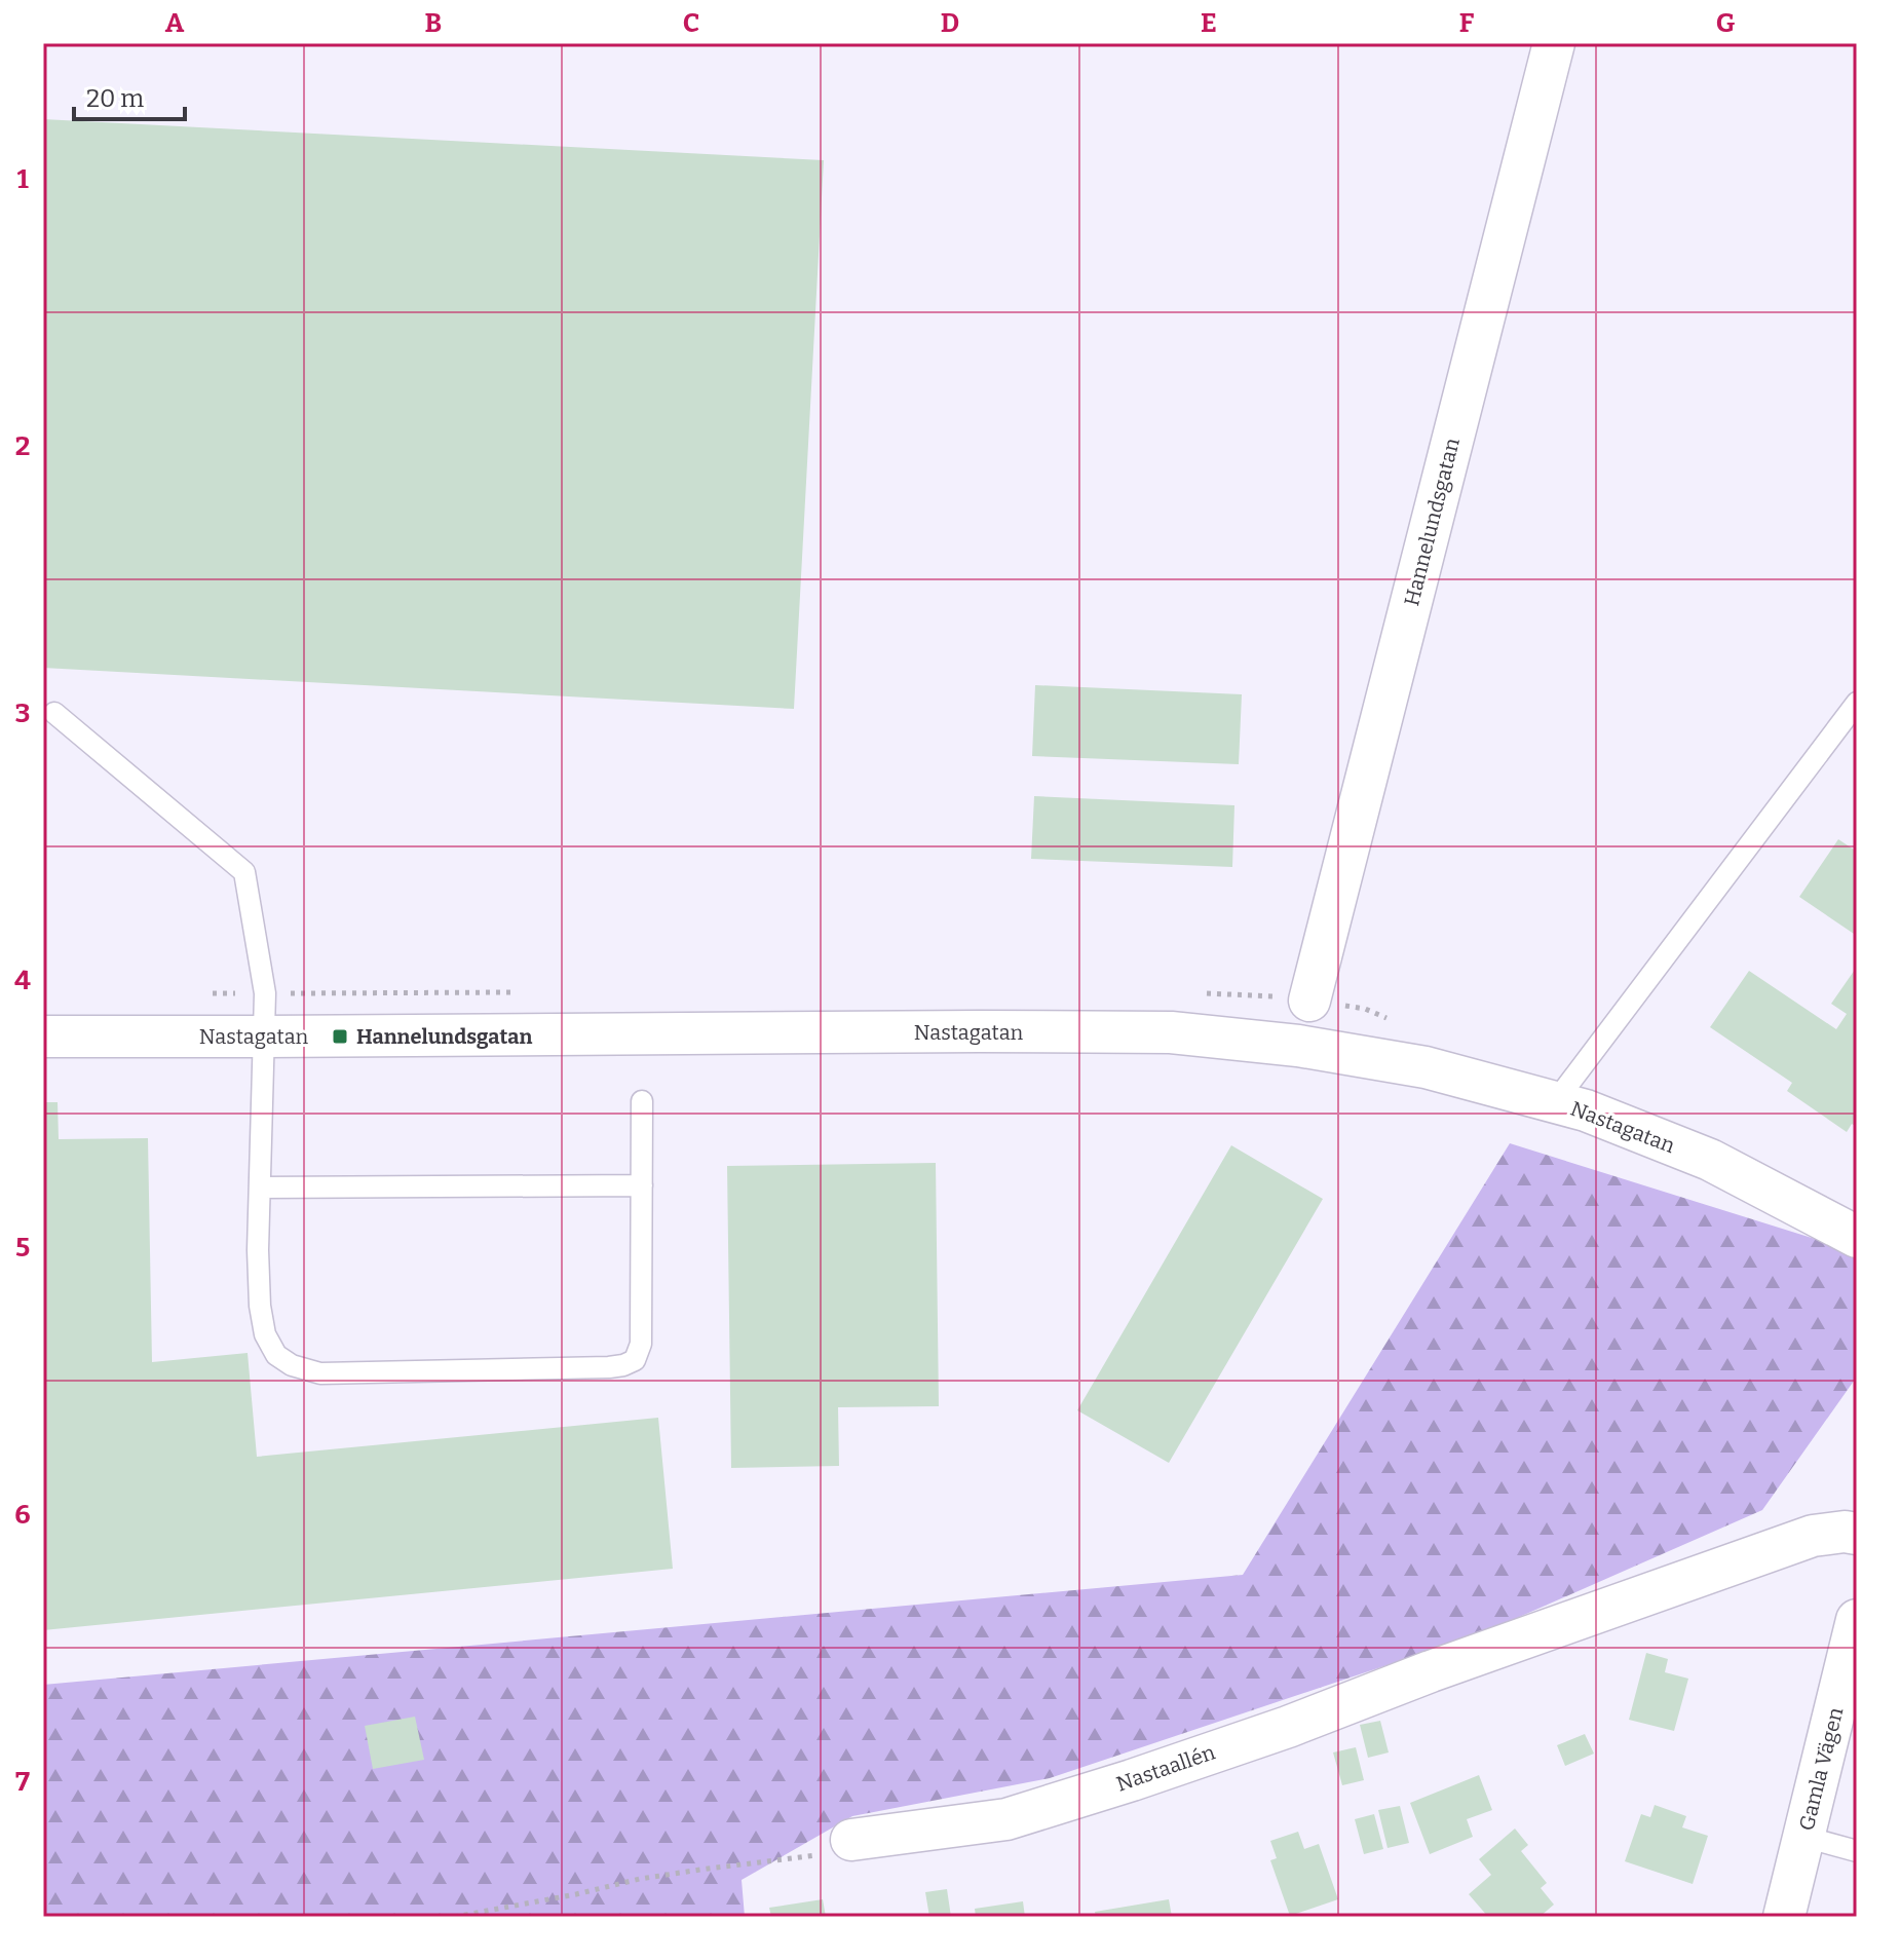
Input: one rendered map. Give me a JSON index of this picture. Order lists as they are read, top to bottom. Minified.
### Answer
{"streets":{"street":["Hannelundsgatan","Nastagatan","Nastaallén","Gamla Vägen"]},"places":{"transit":["Hannelundsgatan"]},"scale_bar":"20 m","grid":{"columns":["A","B","C","D","E","F","G"],"rows":["1","2","3","4","5","6","7"]}}
